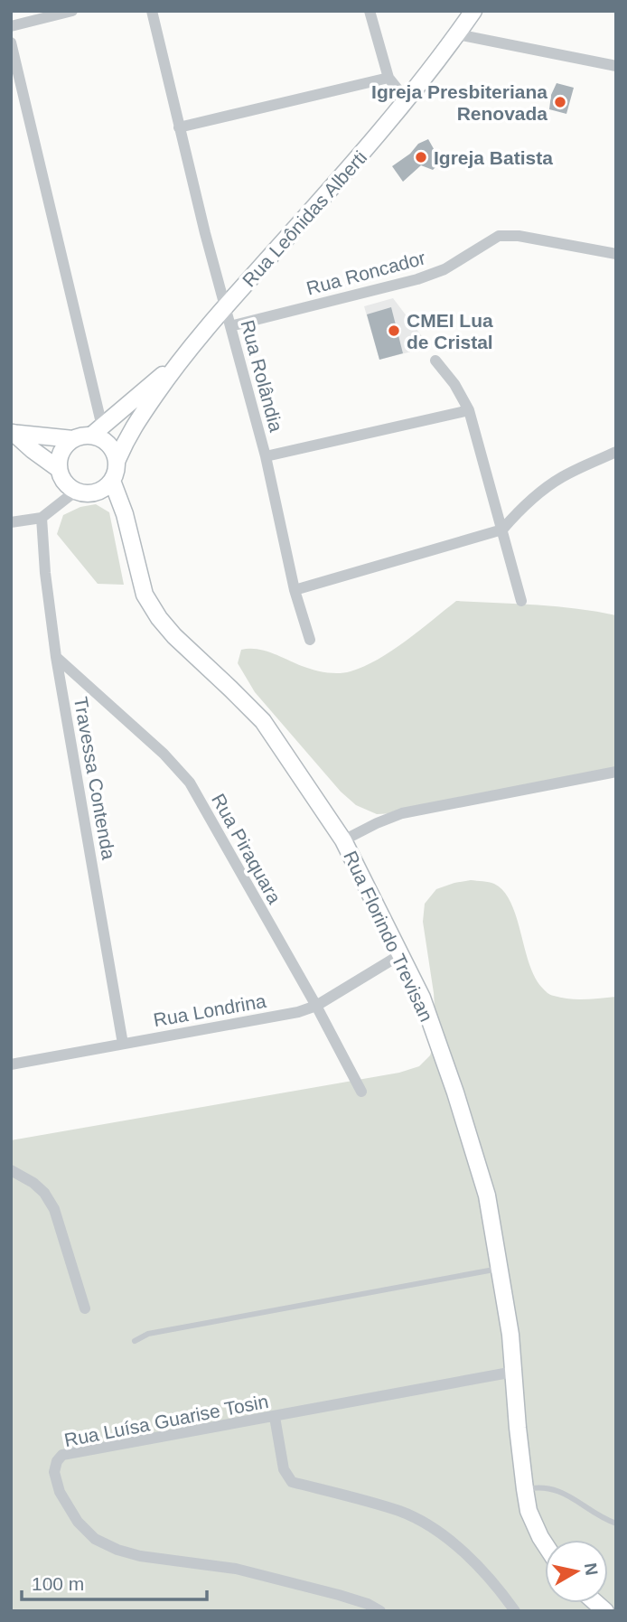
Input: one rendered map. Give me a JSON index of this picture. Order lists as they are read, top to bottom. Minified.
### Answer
{"streets":{"street":["Rua Leônidas Alberti","Rua Roncador","Rua Rolândia","Travessa Contenda","Rua Piraquara","Rua Florindo Trevisan","Rua Londrina","Rua Luísa Guarise Tosin"]},"crossings":[["Rua Leônidas Alberti","Rua Rolândia"],["Rua Leônidas Alberti","Rua Florindo Trevisan"],["Rua Roncador","Rua Rolândia"],["Travessa Contenda","Rua Piraquara"],["Travessa Contenda","Rua Londrina"],["Rua Piraquara","Rua Londrina"],["Rua Florindo Trevisan","Rua Londrina"],["Rua Florindo Trevisan","Rua Luísa Guarise Tosin"]],"places":["Igreja Presbiteriana Renovada","Igreja Batista","CMEI Lua de Cristal"],"scale_bar":"100 m","north":"right"}
